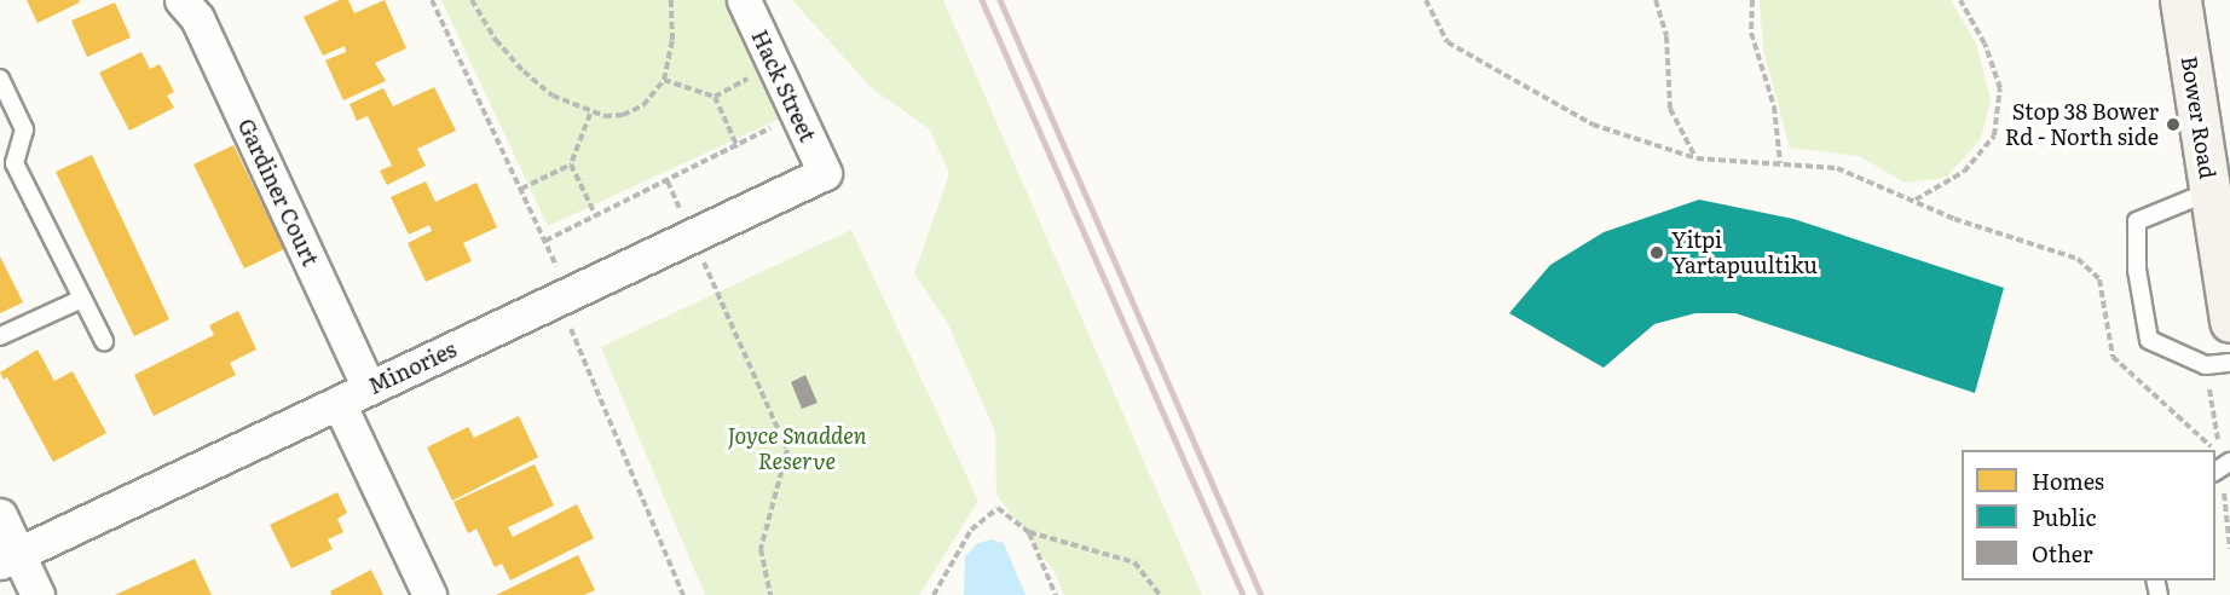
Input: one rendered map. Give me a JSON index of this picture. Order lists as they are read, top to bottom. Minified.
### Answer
{"streets":{"main road":["Bower Road"],"street":["Hack Street","Gardiner Court","Minories"]},"crossings":[["Hack Street","Minories"],["Gardiner Court","Minories"]],"parks":["Joyce Snadden Reserve"],"places":["Stop 38 Bower Rd - North side","Yitpi Yartapuultiku"],"legend":["Homes","Public","Other"]}
